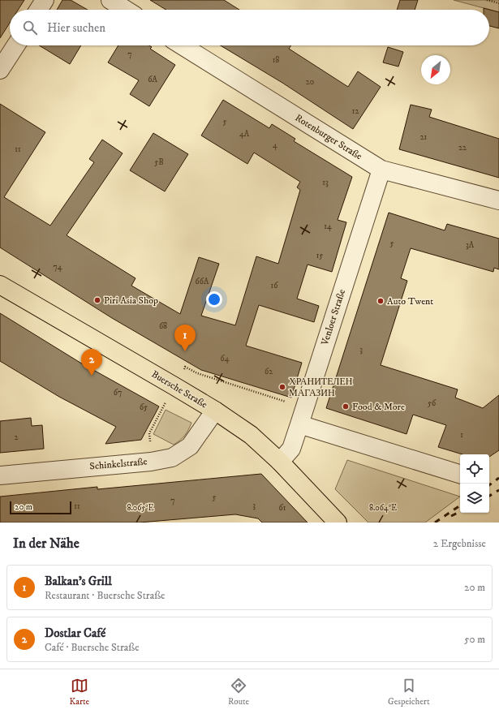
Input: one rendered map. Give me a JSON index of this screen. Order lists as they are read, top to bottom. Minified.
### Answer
{"streets":{"main road":["Buersche Straße"],"street":["Rotenburger Straße","Venloer Straße","Schinkelstraße"]},"crossings":[["Rotenburger Straße","Venloer Straße"],["Venloer Straße","Buersche Straße"],["Buersche Straße","Schinkelstraße"]],"places":["Piri Asia Shop","Auto Twent","ХРАНИТЕЛЕН МАГАЗИН","Food & More"],"house_numbers":["7","18","6A","20","12","5","4A","21","4","22","11","5B","13","14","5","3A","15","74","66A","16","68","3","64","62","67","56","65","1","2","5","7","3","11","61"],"scale_bar":"20 m","north":"bottom left","page":{"search":"Hier suchen","pins":["1","2"],"scale":"20 m","heading":["In der Nähe","2 Ergebnisse"],"list":[{"mark":"1","name":"Balkan's Grill","note":"Restaurant · Buersche Straße","value":"20 m"},{"mark":"2","name":"Dostlar Café","note":"Café · Buersche Straße","value":"50 m"}],"nav":["Karte","Route","Gespeichert"]},"coordinates":["8.065°E","8.064°E"]}
